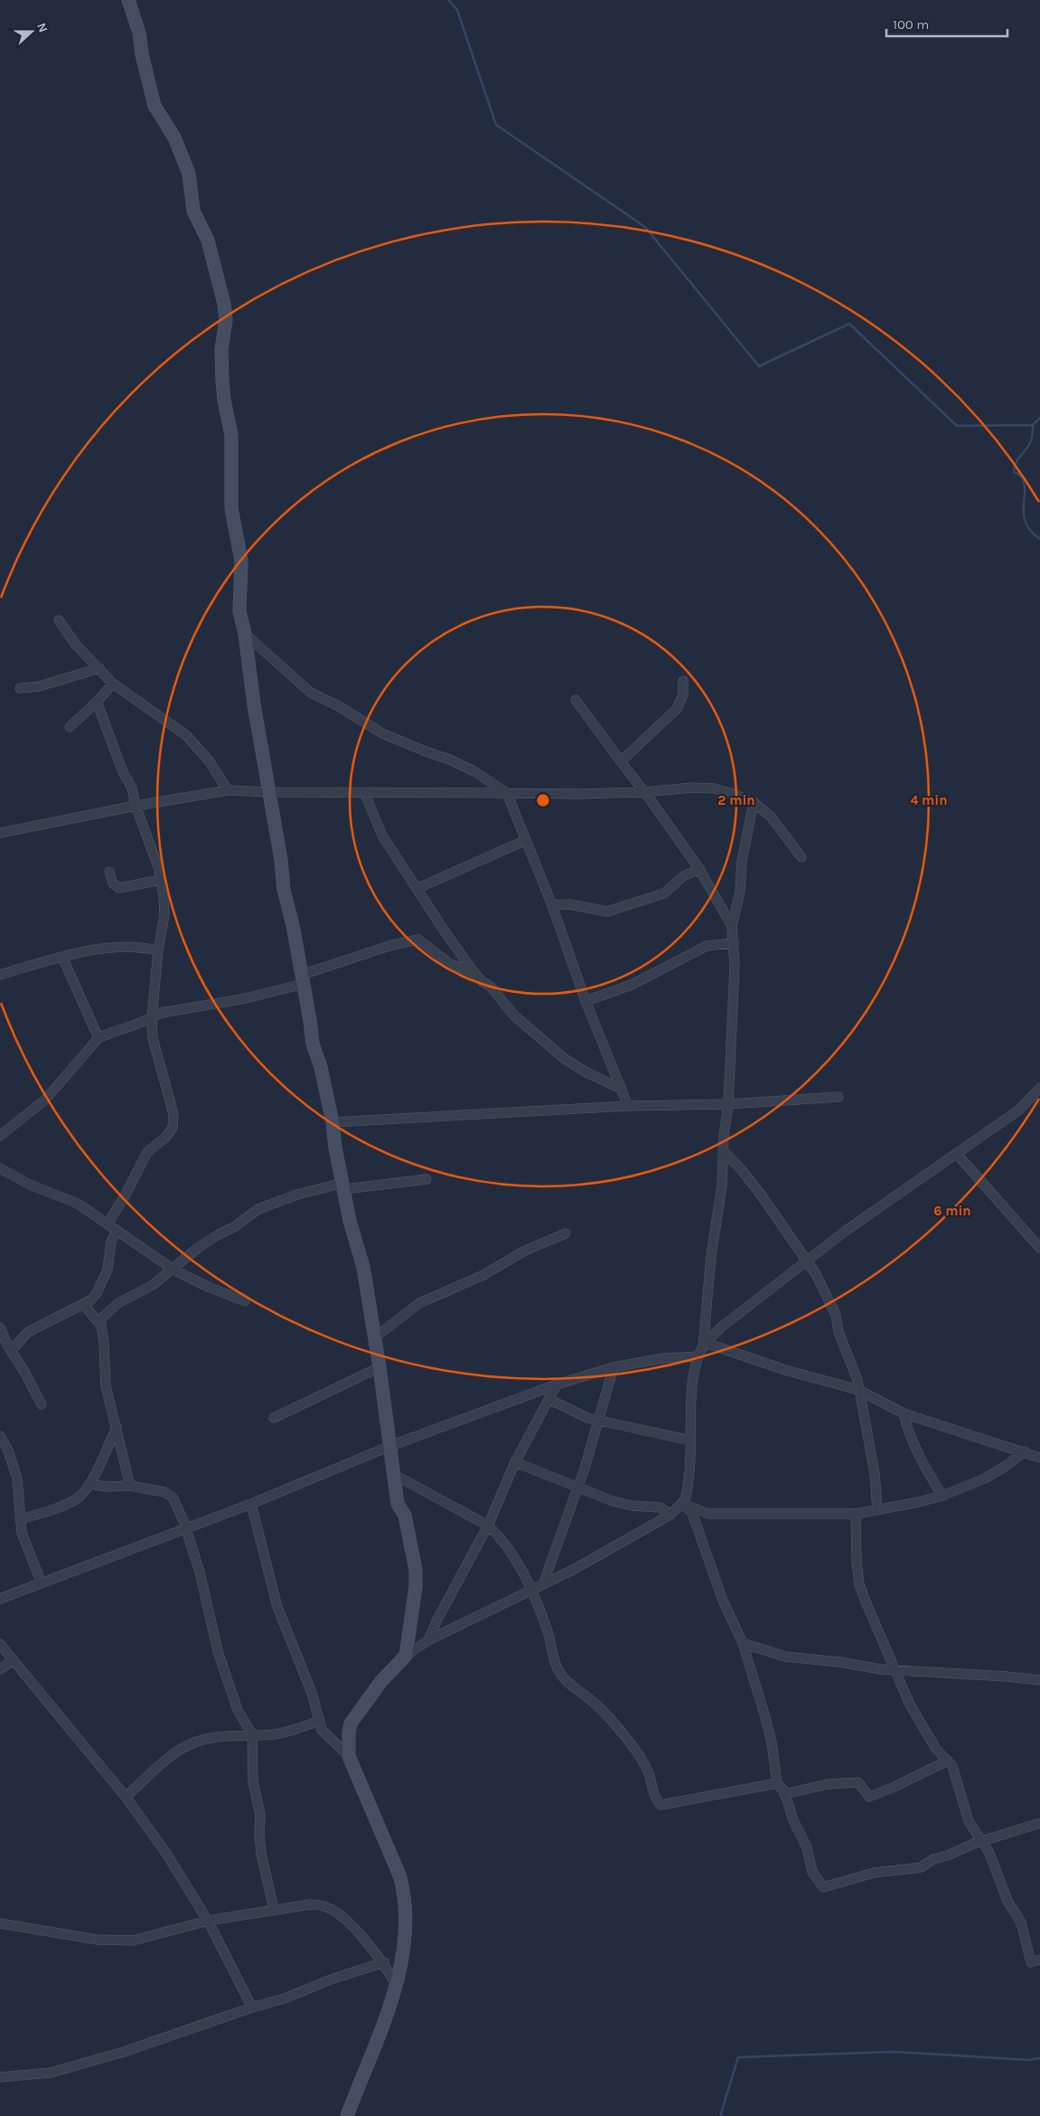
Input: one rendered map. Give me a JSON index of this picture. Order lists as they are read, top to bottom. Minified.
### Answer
{"scale_bar":"100 m","north":"right","rings":["2 min","4 min","6 min"]}
